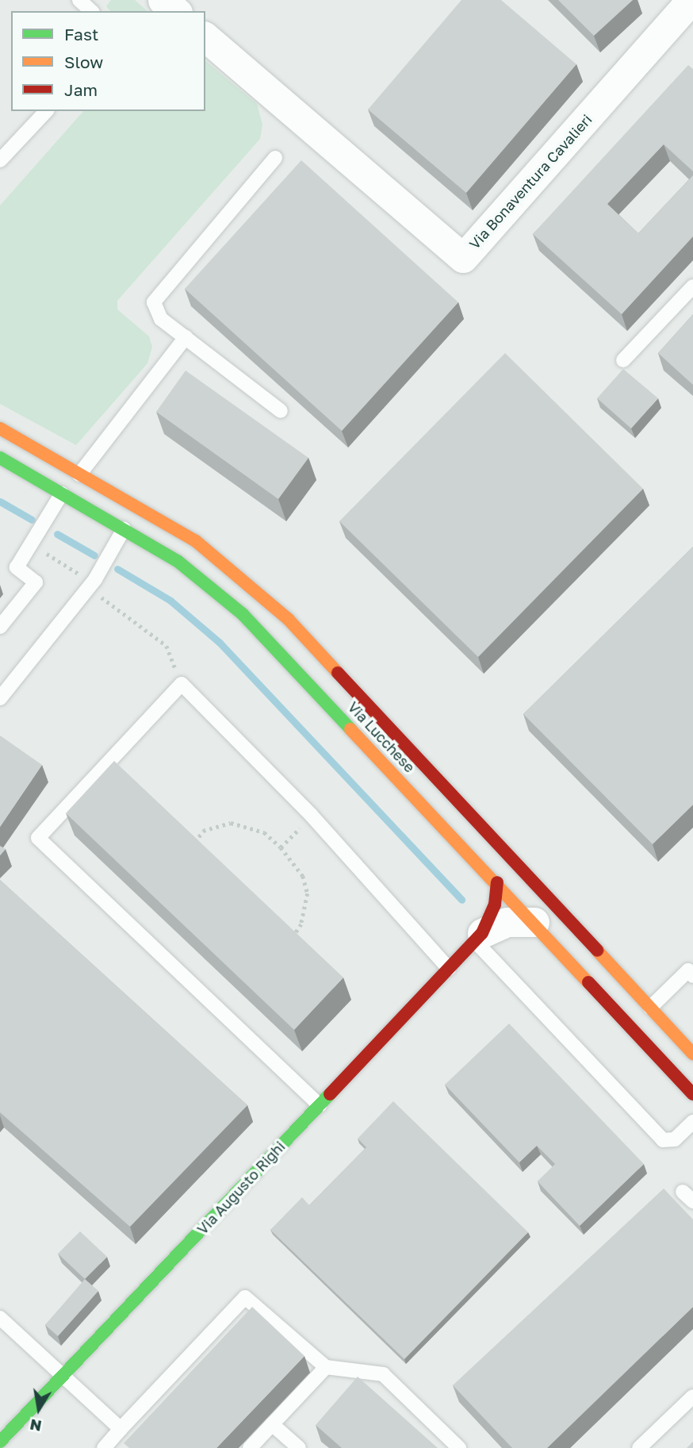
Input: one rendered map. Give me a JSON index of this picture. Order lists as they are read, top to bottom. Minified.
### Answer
{"streets":{"main road":["Via Lucchese","Via Augusto Righi"],"street":["Via Bonaventura Cavalieri"]},"crossings":[["Via Lucchese","Via Augusto Righi"]],"legend":["Fast","Slow","Jam"],"north":"bottom"}
